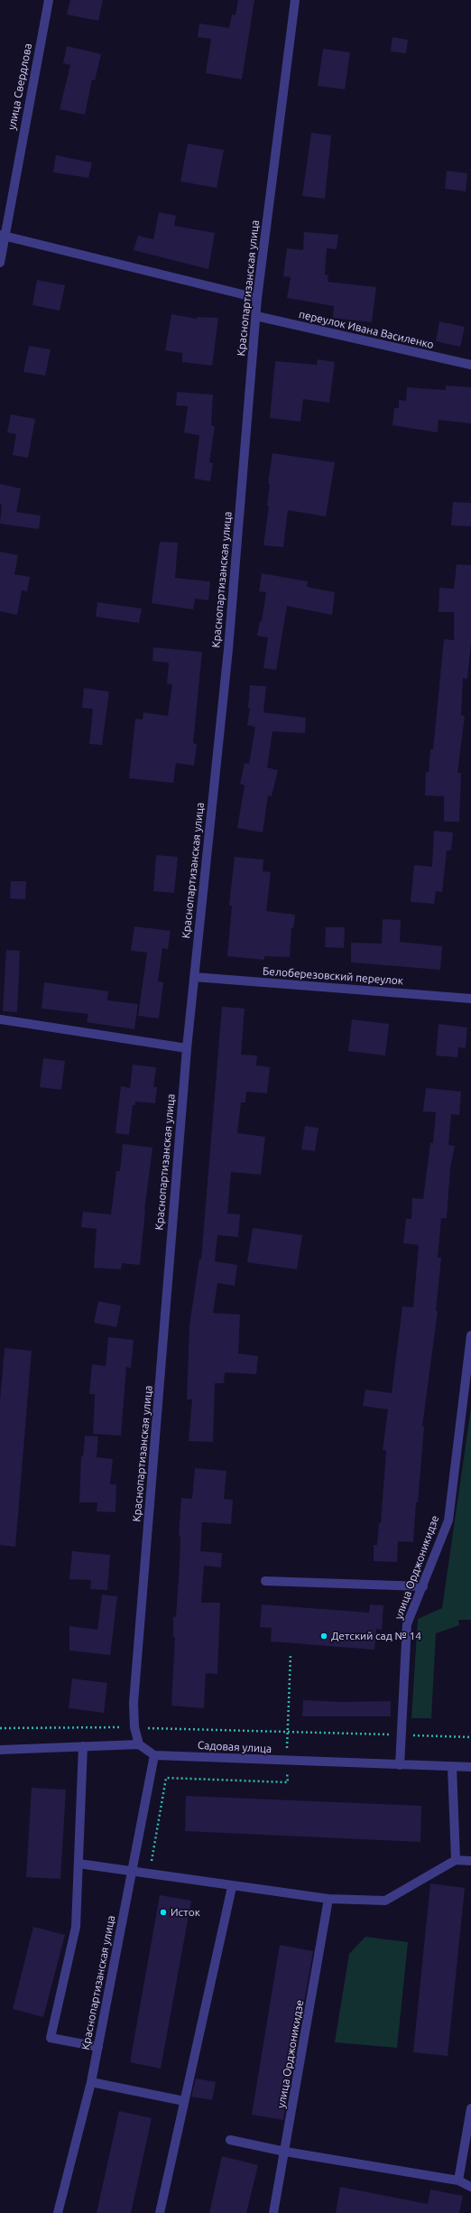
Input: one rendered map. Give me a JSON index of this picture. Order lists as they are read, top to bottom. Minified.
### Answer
{"streets":{"street":["улица Свердлова","Краснопартизанская улица","переулок Ивана Василенко","Белоберезовский переулок","улица Орджоникидзе","Садовая улица"]},"crossings":[["Краснопартизанская улица","переулок Ивана Василенко"],["Краснопартизанская улица","Белоберезовский переулок"],["Краснопартизанская улица","Садовая улица"],["улица Орджоникидзе","Садовая улица"]],"places":["Детский сад № 14","Исток"]}
